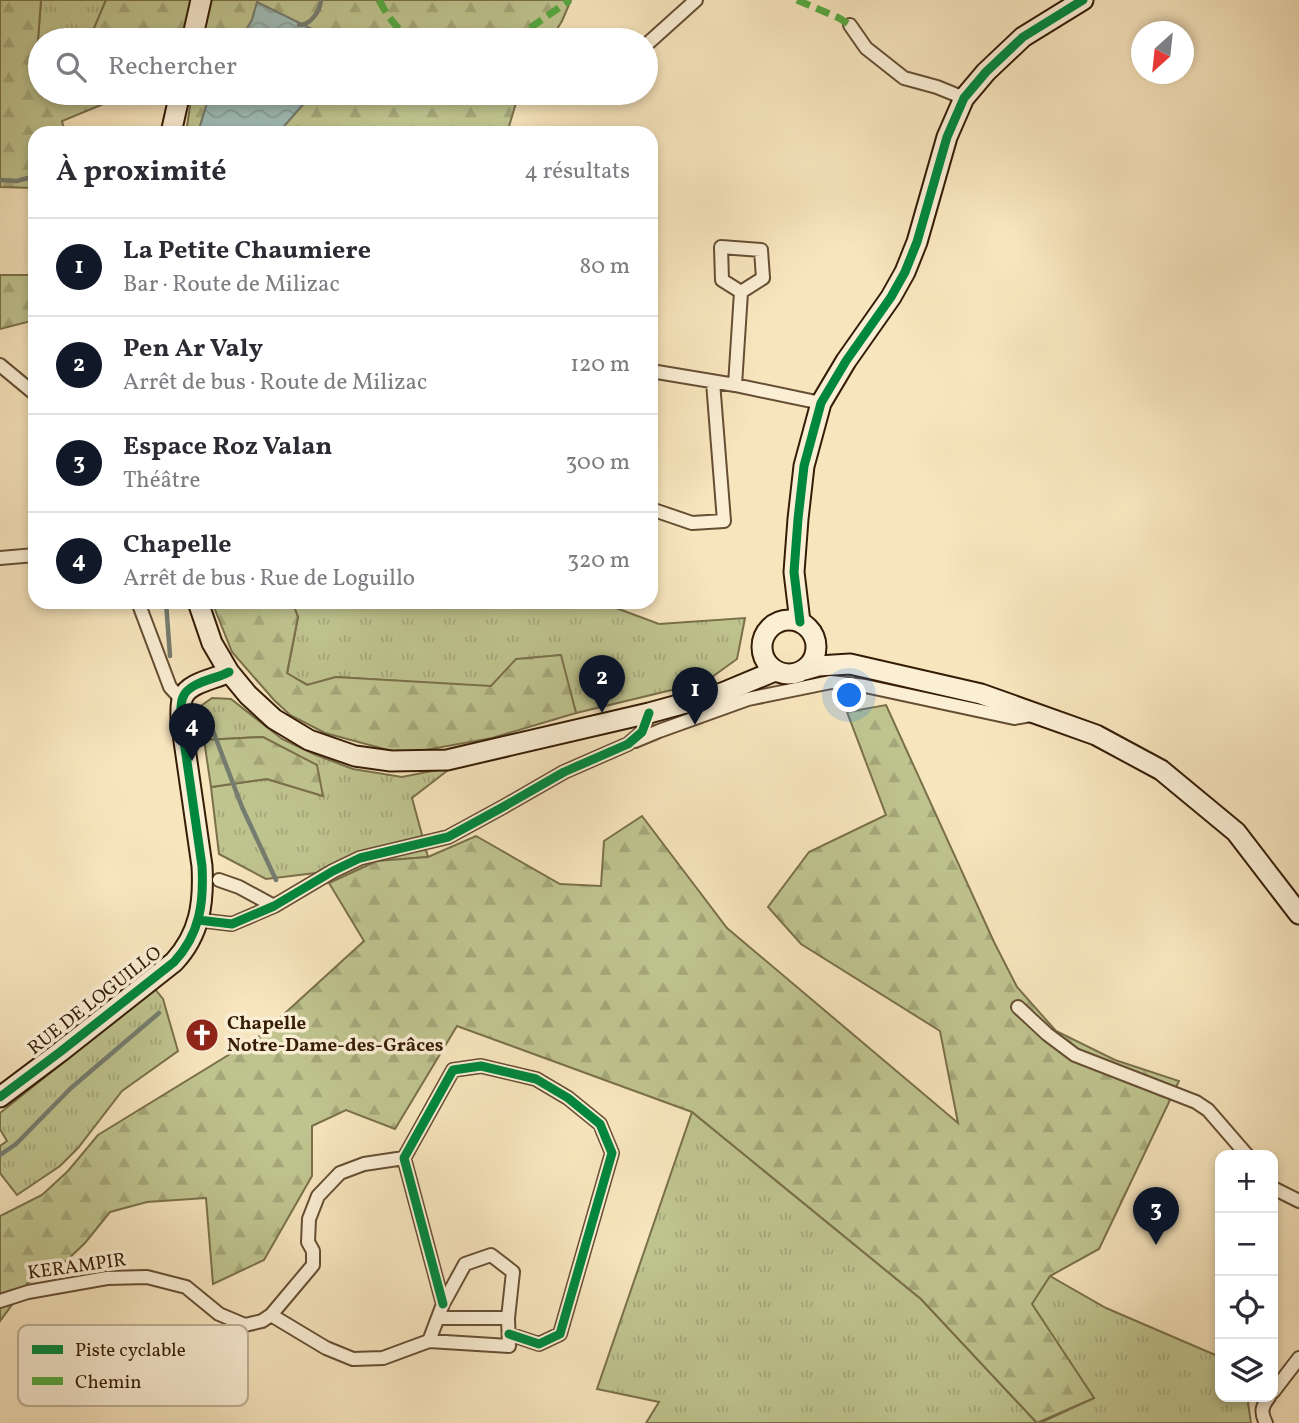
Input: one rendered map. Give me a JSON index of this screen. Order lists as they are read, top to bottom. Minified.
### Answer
{"streets":{"main road":["RUE DE LOGUILLO"],"street":["KERAMPIR"]},"places":{"church":["Chapelle Notre-Dame-des-Grâces"]},"legend":["Piste cyclable","Chemin"],"north":"bottom left","page":{"search":"Rechercher","heading":["À proximité","4 résultats"],"list":[{"mark":"1","name":"La Petite Chaumiere","note":"Bar · Route de Milizac","value":"80 m"},{"mark":"2","name":"Pen Ar Valy","note":"Arrêt de bus · Route de Milizac","value":"120 m"},{"mark":"3","name":"Espace Roz Valan","note":"Théâtre","value":"300 m"},{"mark":"4","name":"Chapelle","note":"Arrêt de bus · Rue de Loguillo","value":"320 m"}],"pins":["2","1","4","3"],"map_buttons":["+","−"]}}
